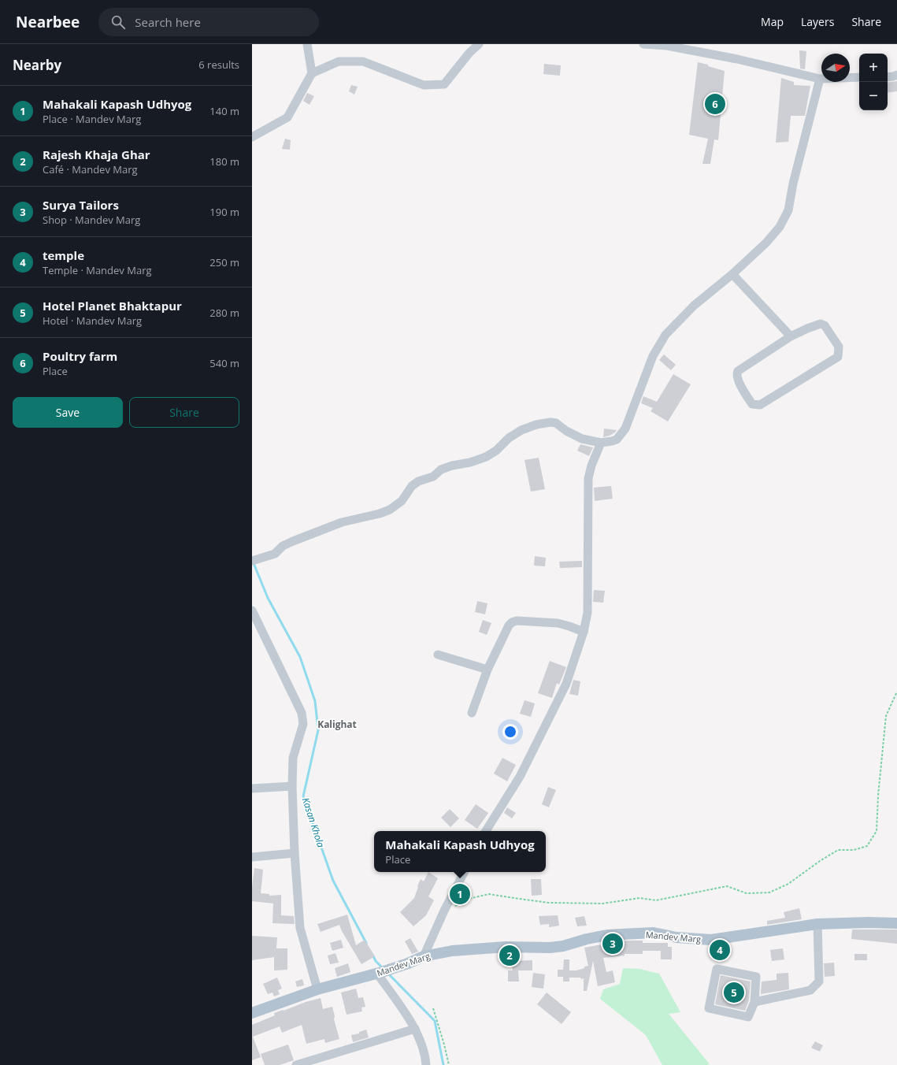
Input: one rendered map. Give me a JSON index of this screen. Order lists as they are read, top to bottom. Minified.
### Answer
{"streets":{"main road":["Mandev Marg"]},"districts":["Kalighat"],"water":["Kasan Khola"],"north":"right","page":{"header":"Nearbee","search":"Search here","nav":["Map","Layers","Share"],"heading":["Nearby","6 results"],"map_buttons":["+","−"],"list":[{"mark":"1","name":"Mahakali Kapash Udhyog","note":"Place · Mandev Marg","value":"140 m"},{"mark":"2","name":"Rajesh Khaja Ghar","note":"Café · Mandev Marg","value":"180 m"},{"mark":"3","name":"Surya Tailors","note":"Shop · Mandev Marg","value":"190 m"},{"mark":"4","name":"temple","note":"Temple · Mandev Marg","value":"250 m"},{"mark":"5","name":"Hotel Planet Bhaktapur","note":"Hotel · Mandev Marg","value":"280 m"},{"mark":"6","name":"Poultry farm","note":"Place","value":"540 m"}],"pins":["6","1","3","4","2","5"],"buttons":["Save","Share"],"popup":["Mahakali Kapash Udhyog","Place"]}}
